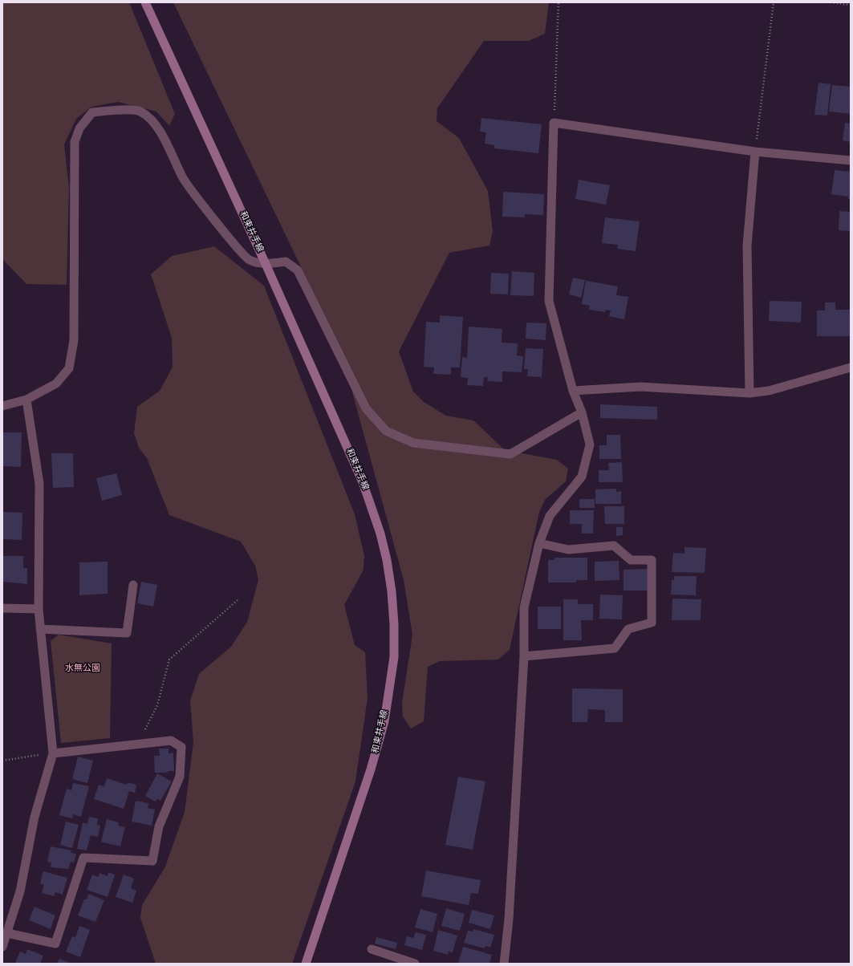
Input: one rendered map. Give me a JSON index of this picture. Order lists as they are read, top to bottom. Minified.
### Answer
{"streets":{"main road":["和束井手線"]},"parks":["水無公園"]}
